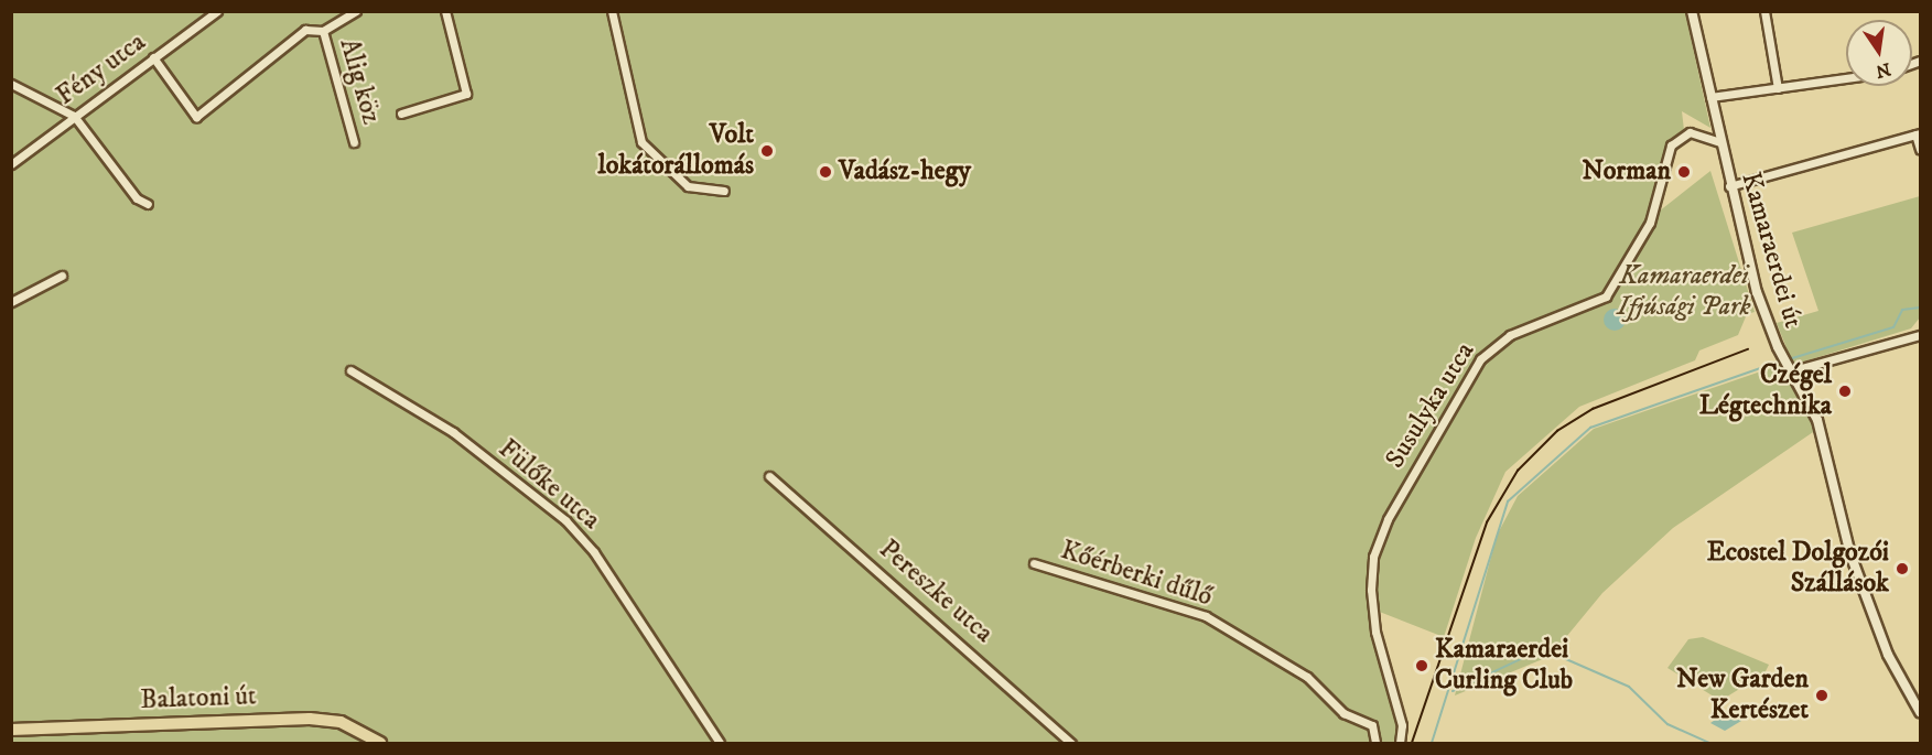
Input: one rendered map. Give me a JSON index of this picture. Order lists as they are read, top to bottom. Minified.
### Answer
{"streets":{"main road":["Balatoni út"],"street":["Fény utca","Alig köz","Kamaraerdei út","Susulyka utca","Fülőke utca","Kőérberki dűlő","Pereszke utca"]},"crossings":[["Kamaraerdei út","Susulyka utca"]],"parks":["Kamaraerdei Ifjúsági Park"],"places":["Volt lokátorállomás","Vadász-hegy","Norman","Czégel Légtechnika","Ecostel Dolgozói Szállások","Kamaraerdei Curling Club","New Garden Kertészet"],"north":"bottom"}
